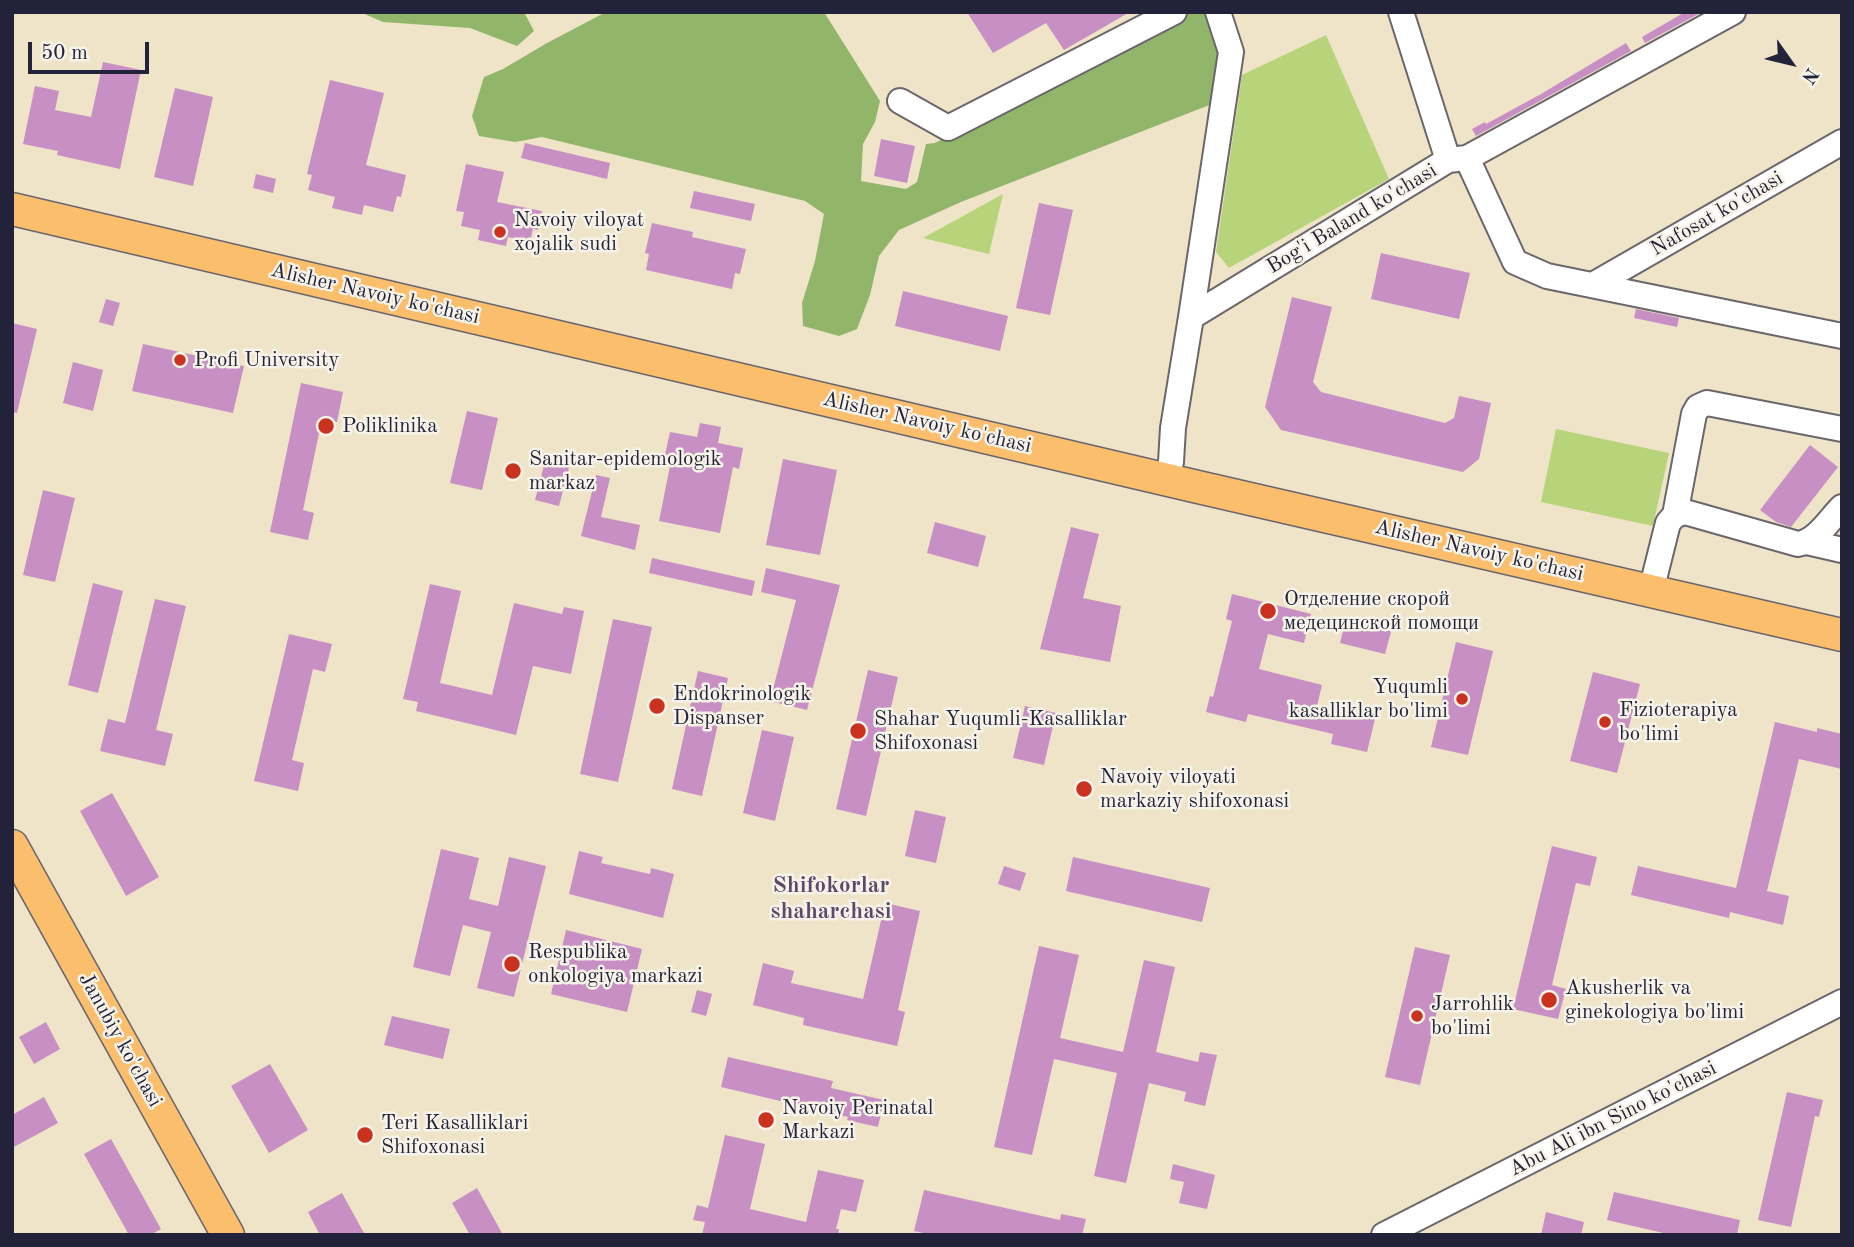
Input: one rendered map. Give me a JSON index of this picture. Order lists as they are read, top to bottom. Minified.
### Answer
{"streets":{"main road":["Alisher Navoiy ko'chasi","Janubiy ko'chasi"],"street":["Nafosat ko'chasi","Bog'i Baland ko'chasi","Abu Ali ibn Sino ko'chasi"]},"districts":["Shifokorlar shaharchasi"],"places":["Navoiy viloyat xojalik sudi","Profi University","Poliklinika","Sanitar-epidemologik markaz","Отделение скорой медецинской помощи","Yuqumli kasalliklar bo'limi","Endokrinologik Dispanser","Fizioterapiya bo'limi","Shahar Yuqumli-Kasalliklar Shifoxonasi","Navoiy viloyati markaziy shifoxonasi","Respublika onkologiya markazi","Akusherlik va ginekologiya bo'limi","Jarrohlik bo'limi","Navoiy Perinatal Markazi","Teri Kasalliklari Shifoxonasi"],"scale_bar":"50 m","north":"bottom right"}
